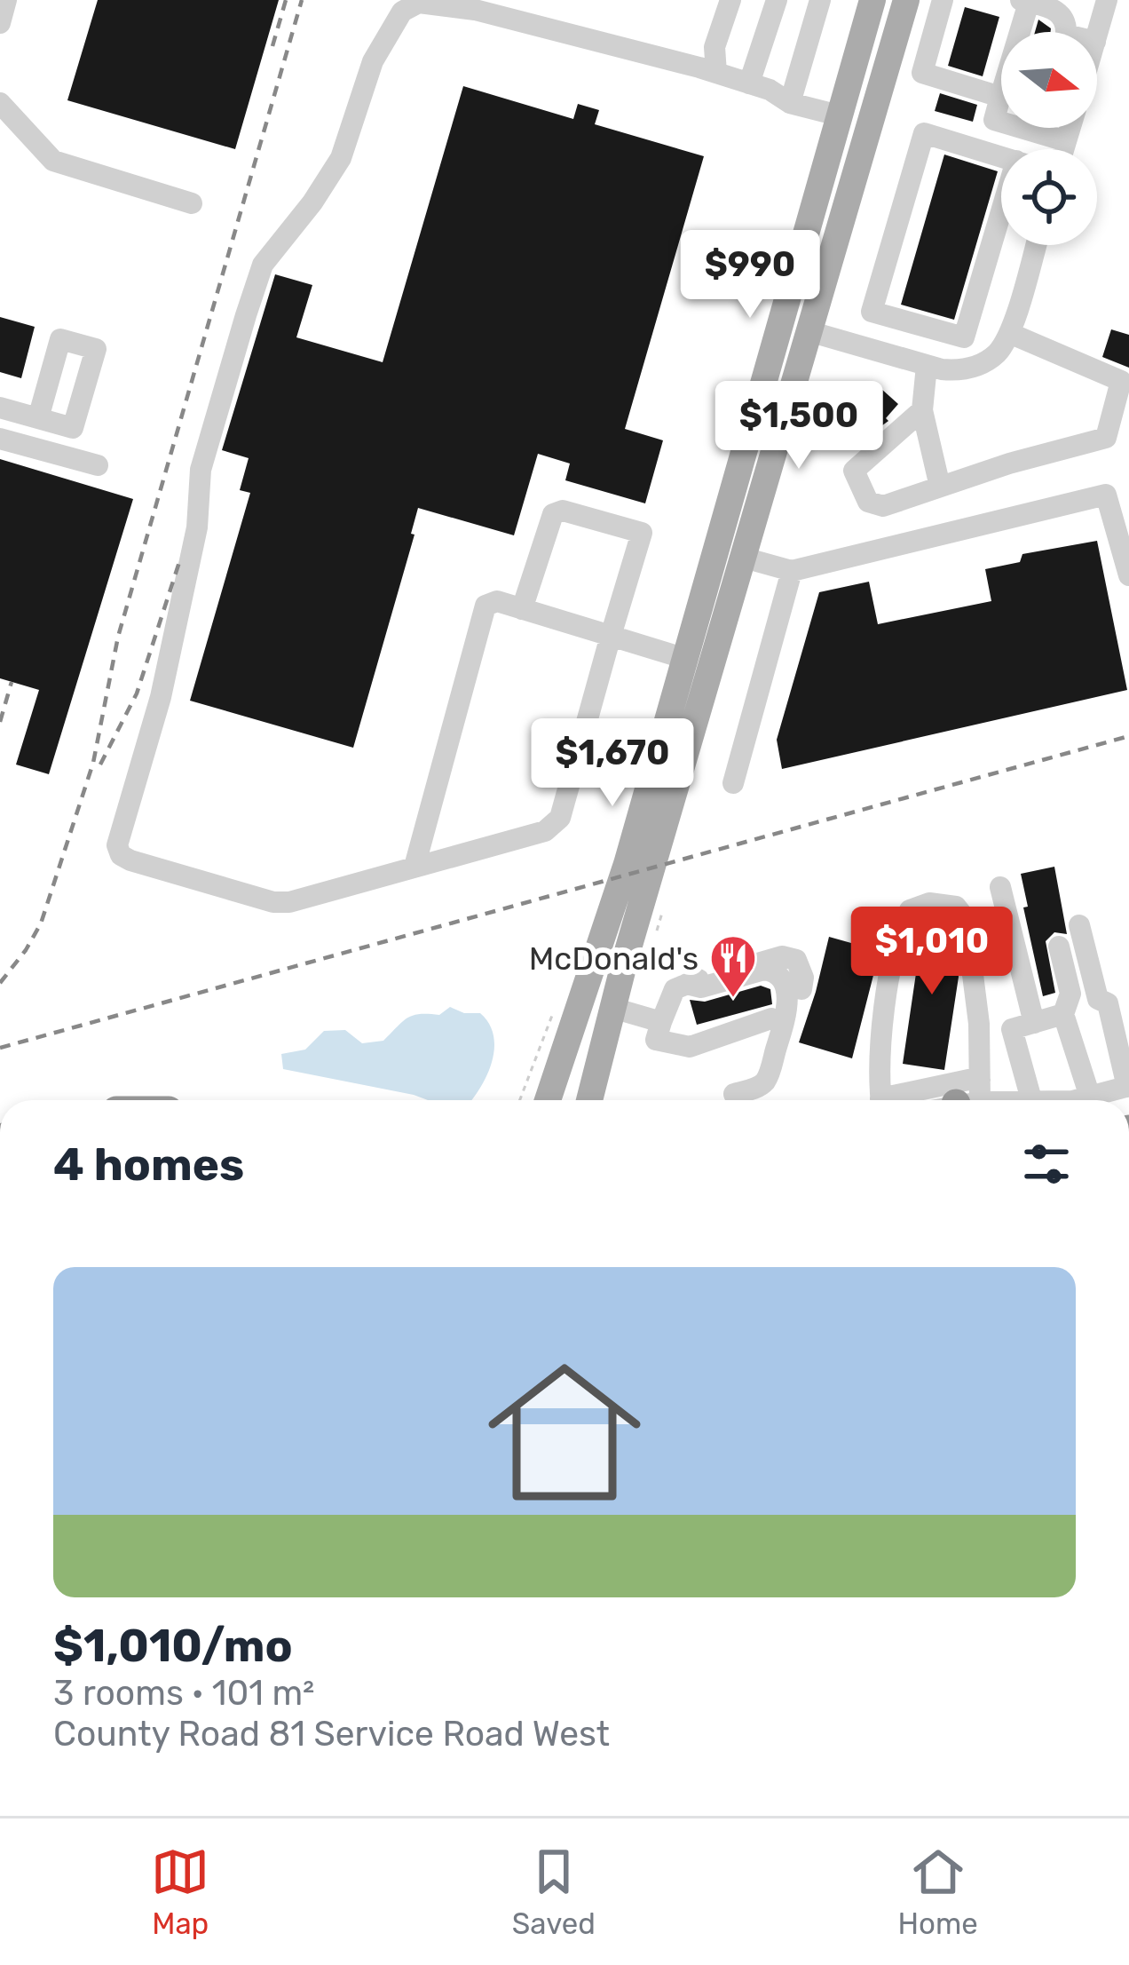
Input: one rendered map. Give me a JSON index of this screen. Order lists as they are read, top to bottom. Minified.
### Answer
{"places":{"restaurant":["McDonald's"]},"north":"right","page":{"price":["$990","$1,500","$1,670","$1,010"],"heading":"4 homes","list":[{"name":"$1,010/mo","note":"3 rooms · 101 m² · County Road 81 Service Road West"}],"tabs":["Map","Saved","Home"]}}
